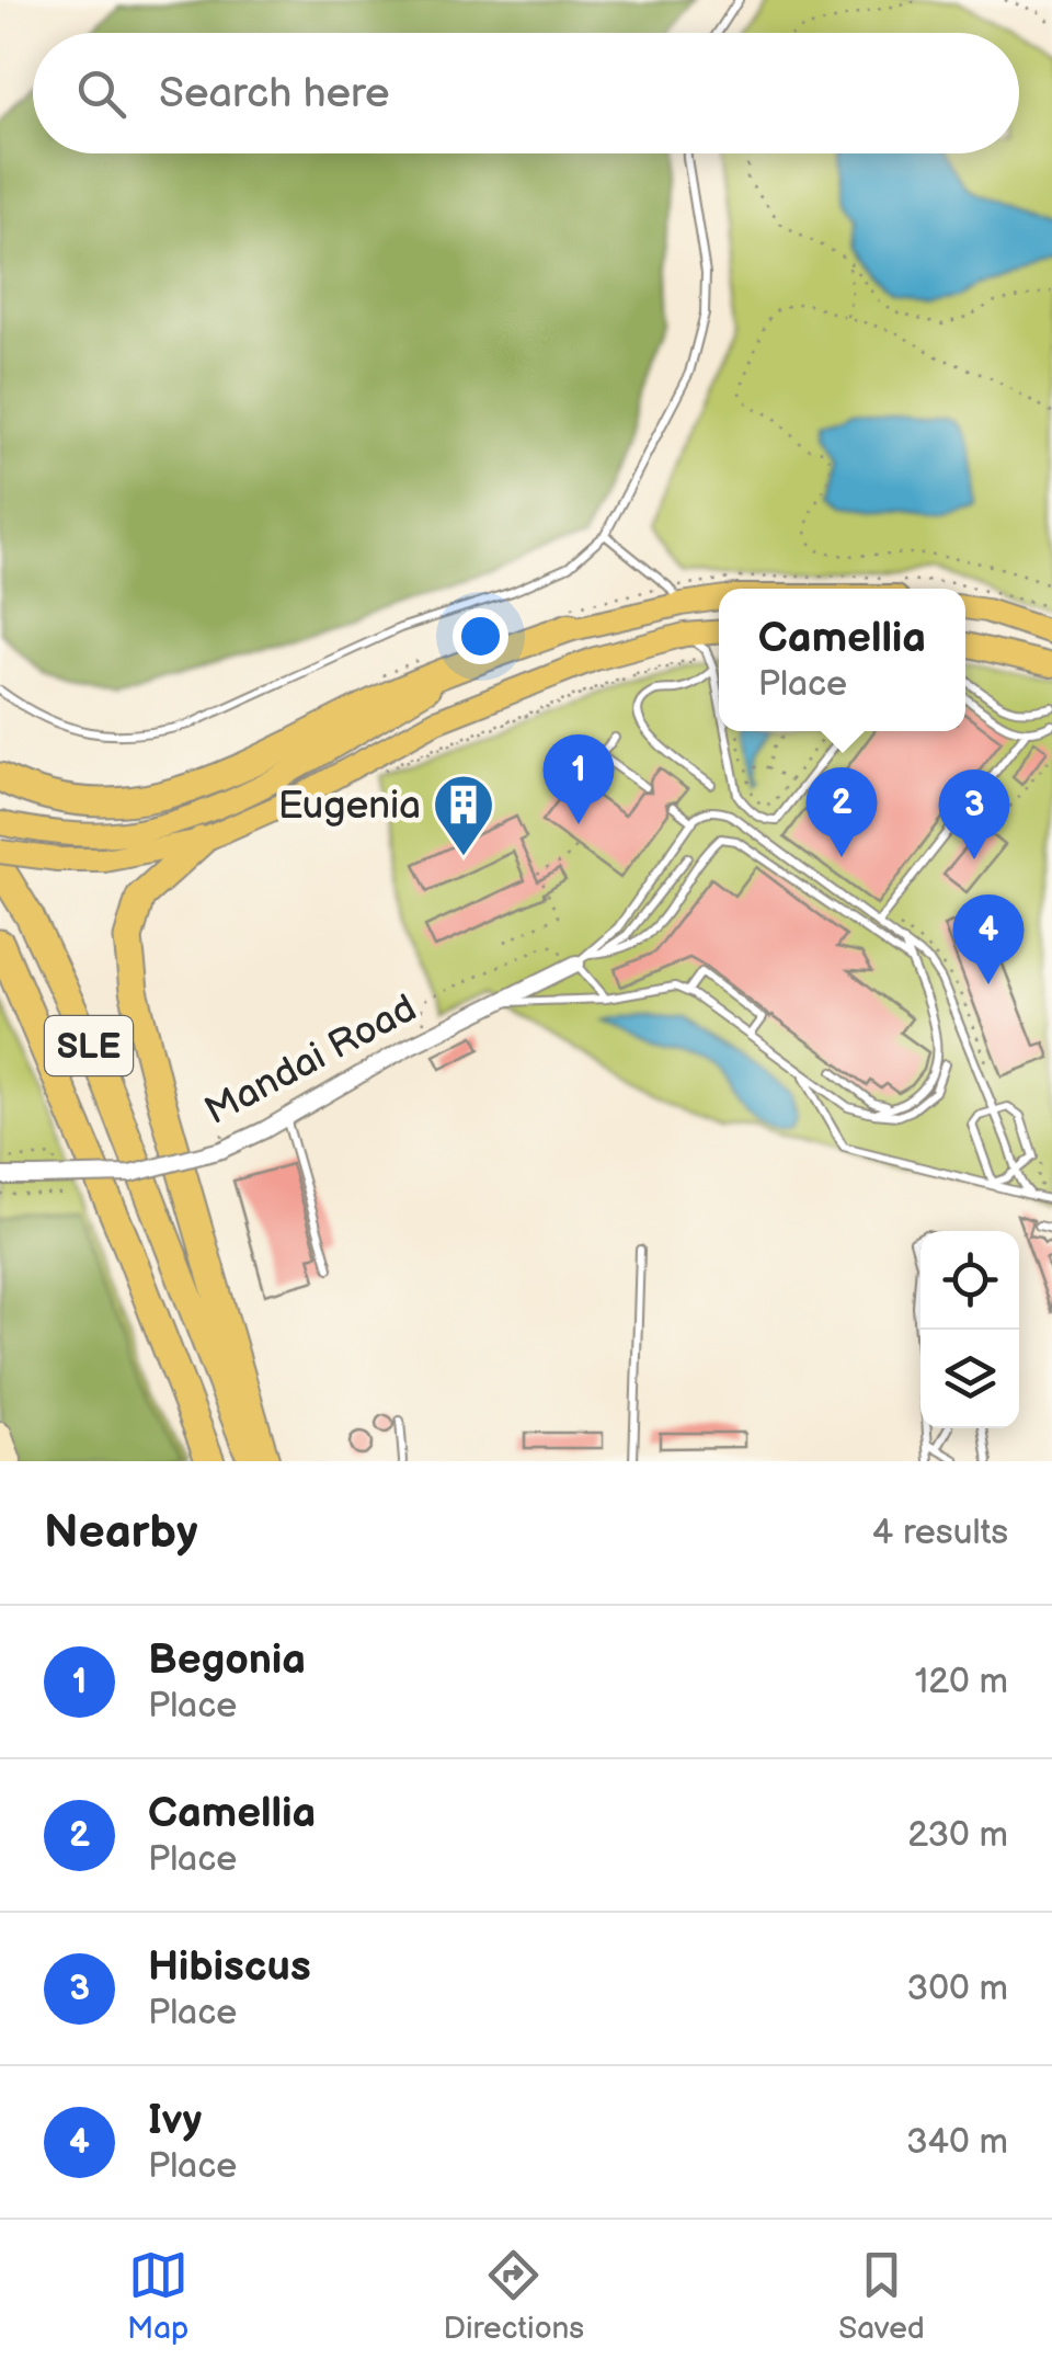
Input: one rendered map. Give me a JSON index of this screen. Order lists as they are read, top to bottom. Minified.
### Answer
{"streets":{"highway":["SLE"],"street":["Mandai Road"]},"places":{"building":["Eugenia"]},"page":{"search":"Search here","popup":["Camellia","Place"],"pins":["1","2","3","4"],"heading":["Nearby","4 results"],"list":[{"mark":"1","name":"Begonia","note":"Place","value":"120 m"},{"mark":"2","name":"Camellia","note":"Place","value":"230 m"},{"mark":"3","name":"Hibiscus","note":"Place","value":"300 m"},{"mark":"4","name":"Ivy","note":"Place","value":"340 m"}],"nav":["Map","Directions","Saved"]}}
